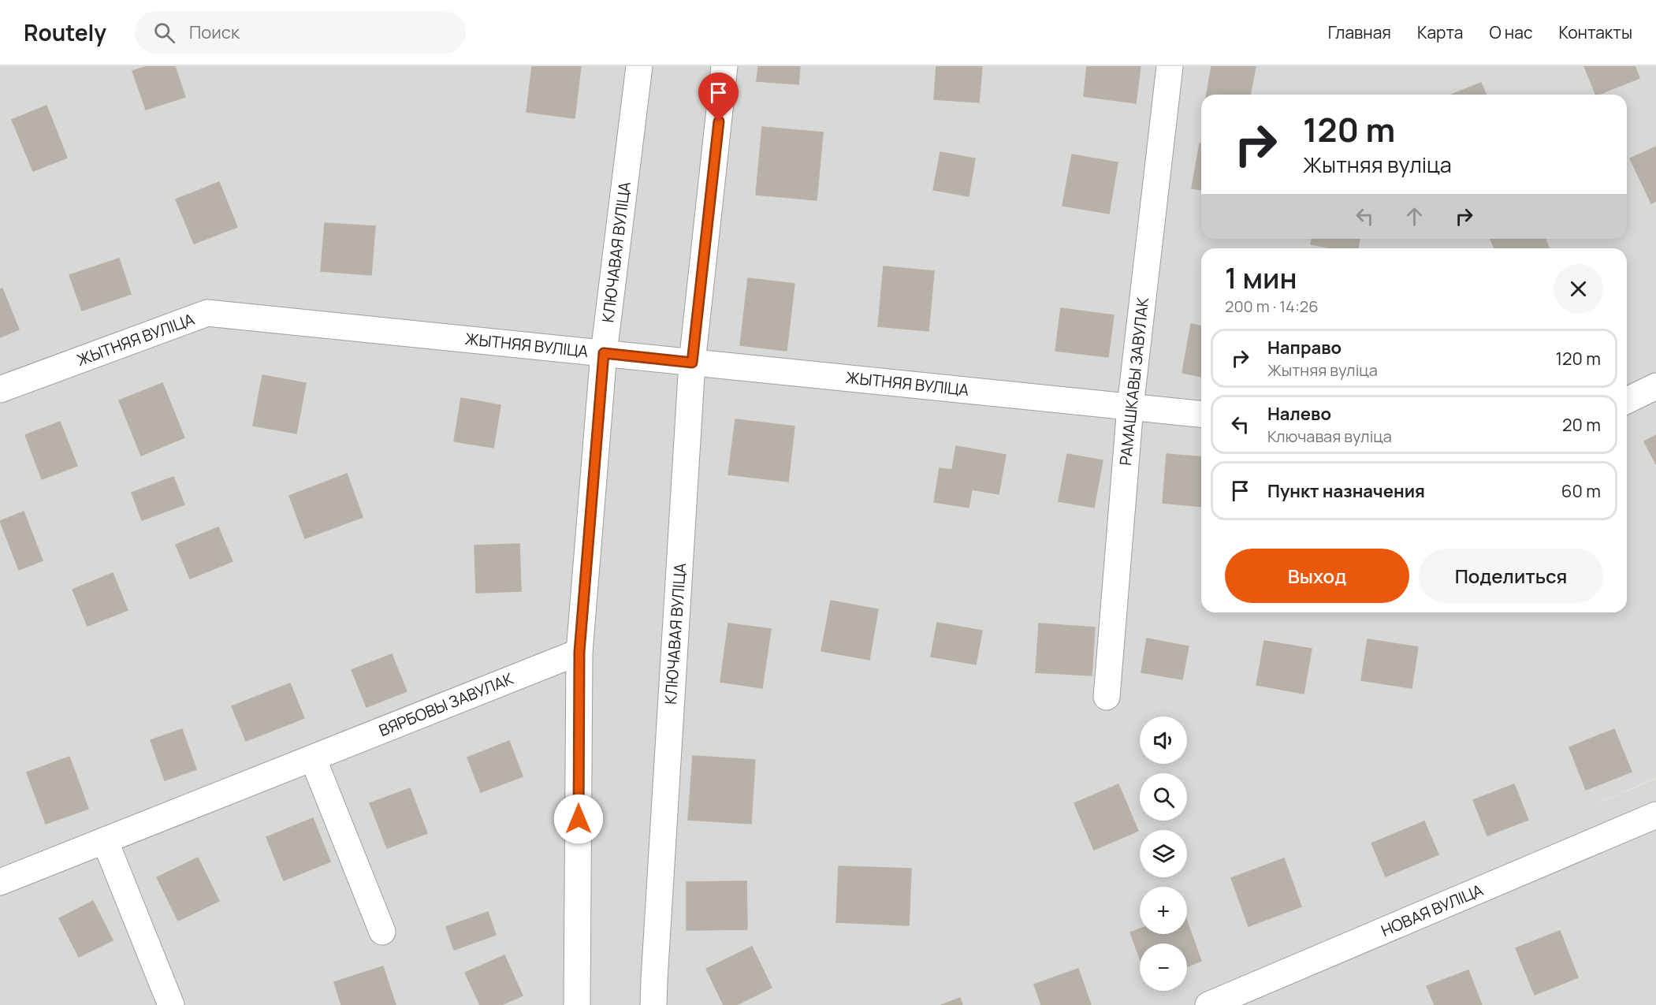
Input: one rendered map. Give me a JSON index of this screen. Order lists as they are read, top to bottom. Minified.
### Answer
{"streets":{"street":["КЛЮЧАВАЯ ВУЛІЦА","ЖЫТНЯЯ ВУЛІЦА","РАМАШКАВЫ ЗАВУЛАК","ВЯРБОВЫ ЗАВУЛАК","НОВАЯ ВУЛІЦА"]},"crossings":[["КЛЮЧАВАЯ ВУЛІЦА","ЖЫТНЯЯ ВУЛІЦА"],["КЛЮЧАВАЯ ВУЛІЦА","ВЯРБОВЫ ЗАВУЛАК"],["ЖЫТНЯЯ ВУЛІЦА","РАМАШКАВЫ ЗАВУЛАК"]],"page":{"header":"Routely","search":"Поиск","nav":["Главная","Карта","О нас","Контакты"],"turn":["120 m","Жытняя вуліца"],"heading":["1 мин","200 m · 14:26"],"list":[{"name":"Направо","note":"Жытняя вуліца","value":"120 m"},{"name":"Налево","note":"Ключавая вуліца","value":"20 m"},{"name":"Пункт назначения","value":"60 m"}],"buttons":["Выход","Поделиться"],"map_buttons":["+","−"]}}
